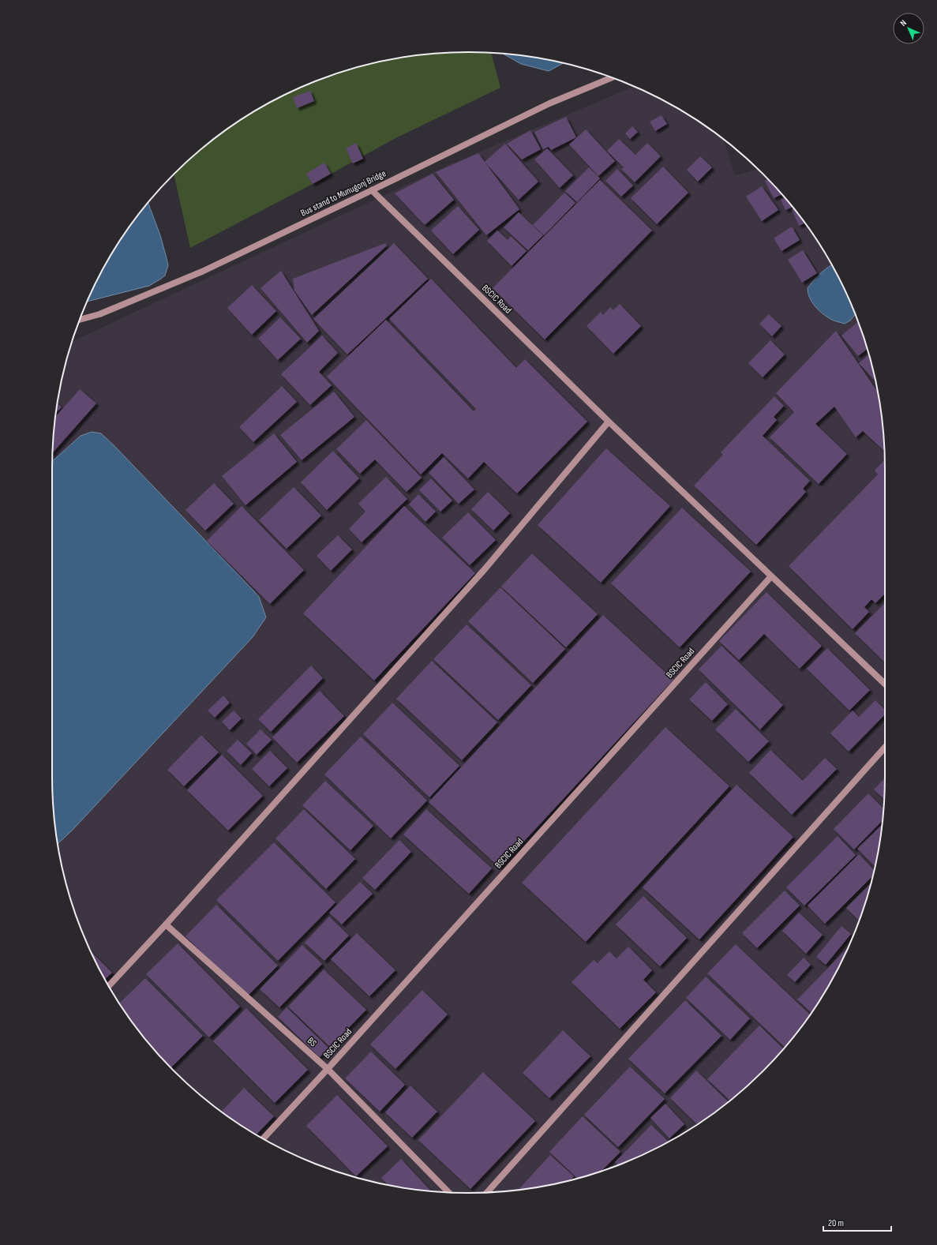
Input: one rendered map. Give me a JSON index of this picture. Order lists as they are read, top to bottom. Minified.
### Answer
{"streets":{"street":["Bus stand to Munugonj Bridge","BSCIC Road","BS"]},"crossings":[["Bus stand to Munugonj Bridge","BSCIC Road"],["BSCIC Road","BS"]],"scale_bar":"20 m","north":"top left"}
